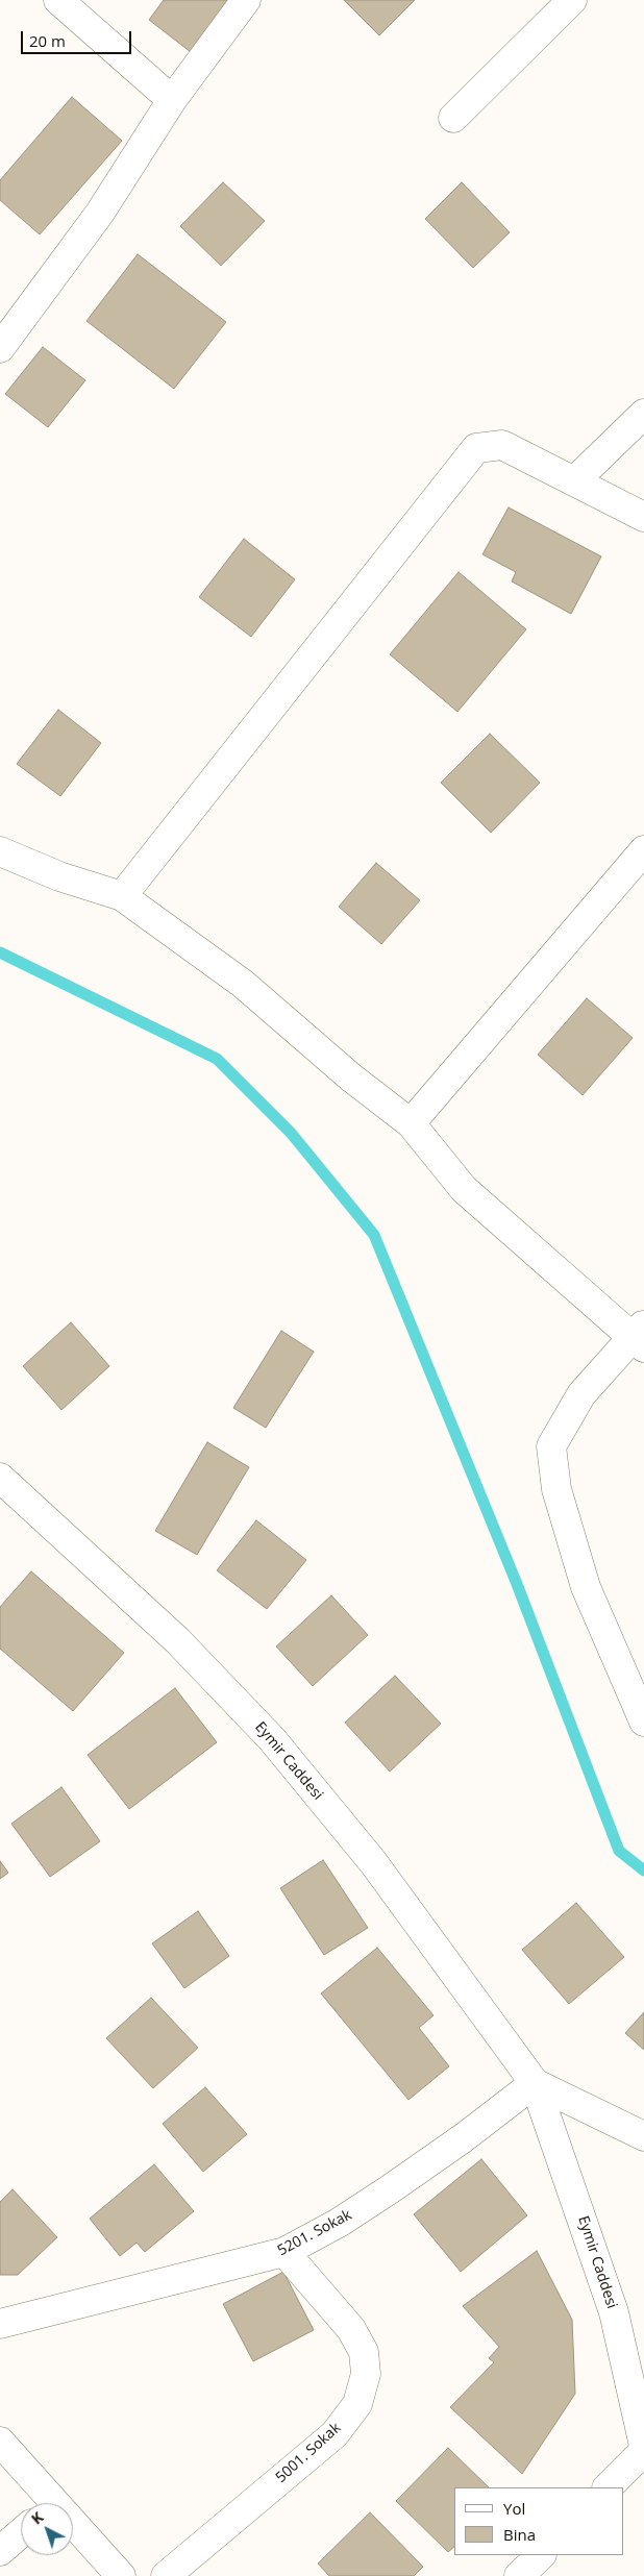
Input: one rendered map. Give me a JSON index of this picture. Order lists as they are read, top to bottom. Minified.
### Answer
{"streets":{"main road":["Eymir Caddesi","5201. Sokak","5001. Sokak"]},"crossings":[["Eymir Caddesi","5201. Sokak"],["5201. Sokak","5001. Sokak"]],"legend":["Yol","Bina"],"scale_bar":"20 m","north":"top left"}
